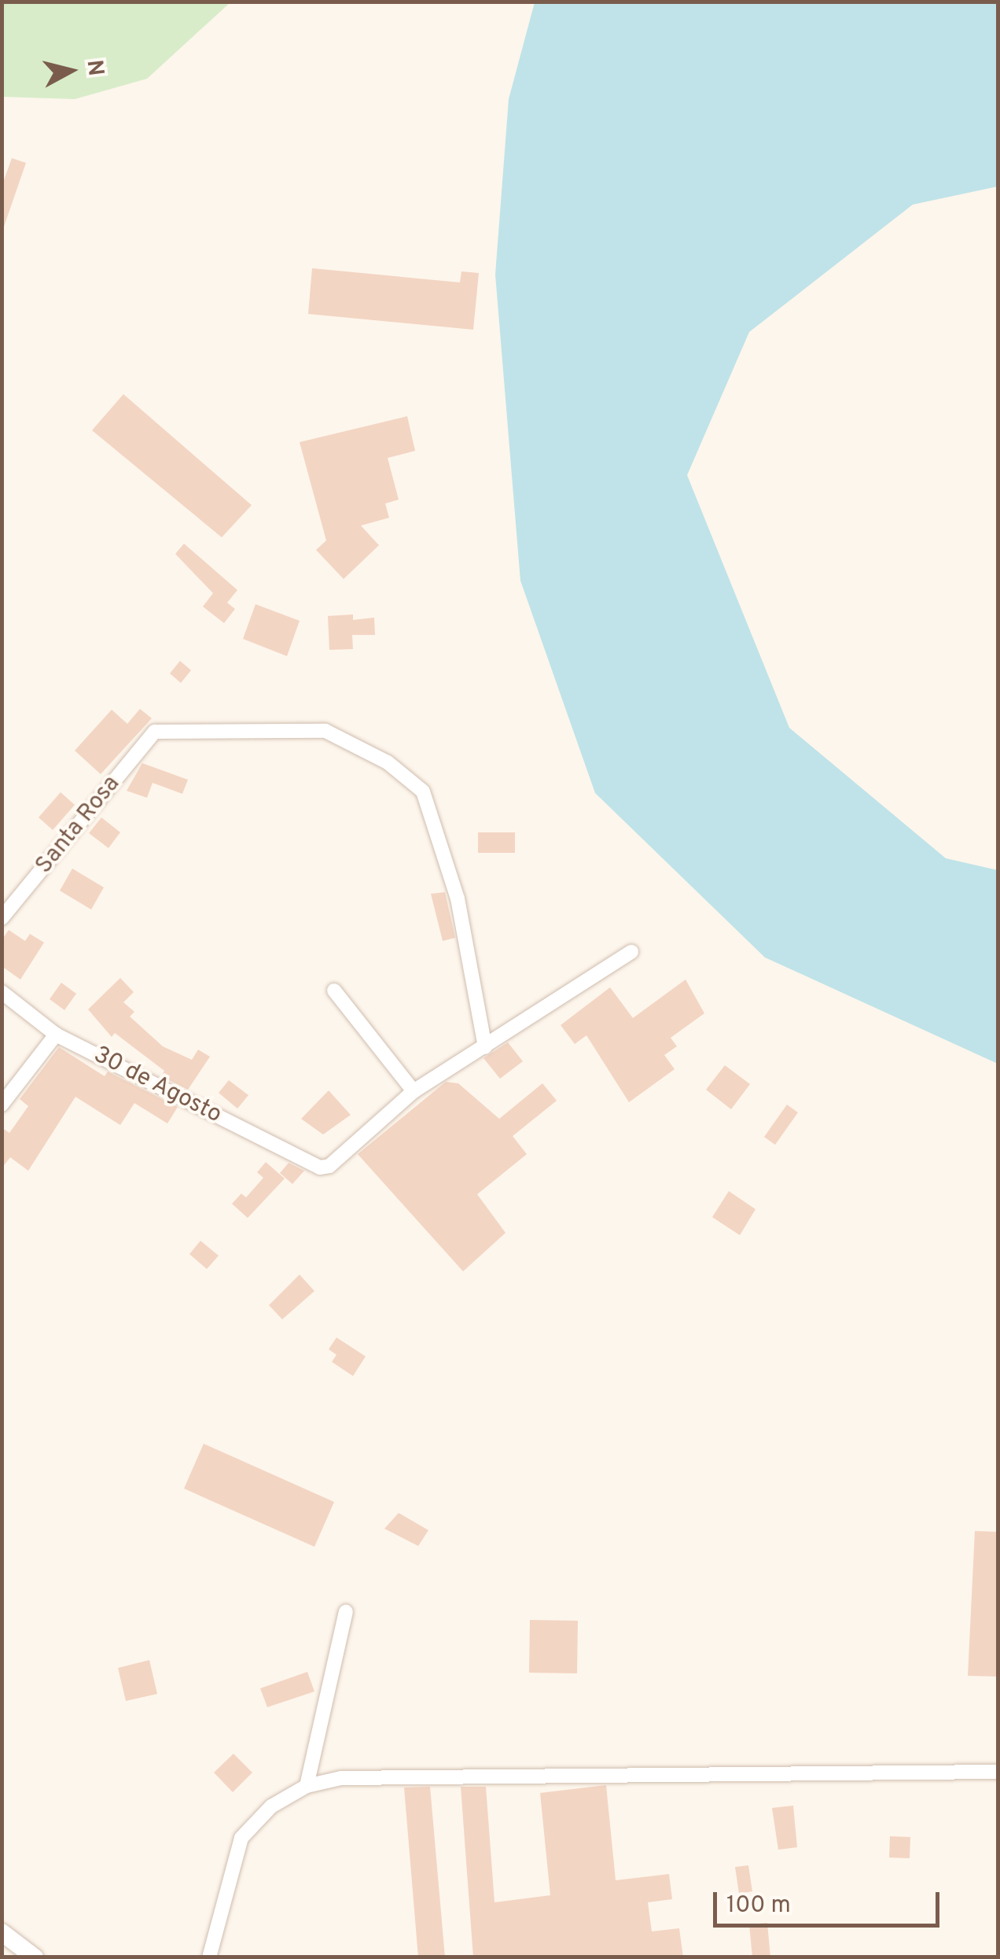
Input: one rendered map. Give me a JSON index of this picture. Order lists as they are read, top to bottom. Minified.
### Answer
{"streets":{"street":["Santa Rosa","30 de Agosto"]},"scale_bar":"100 m","north":"right"}
